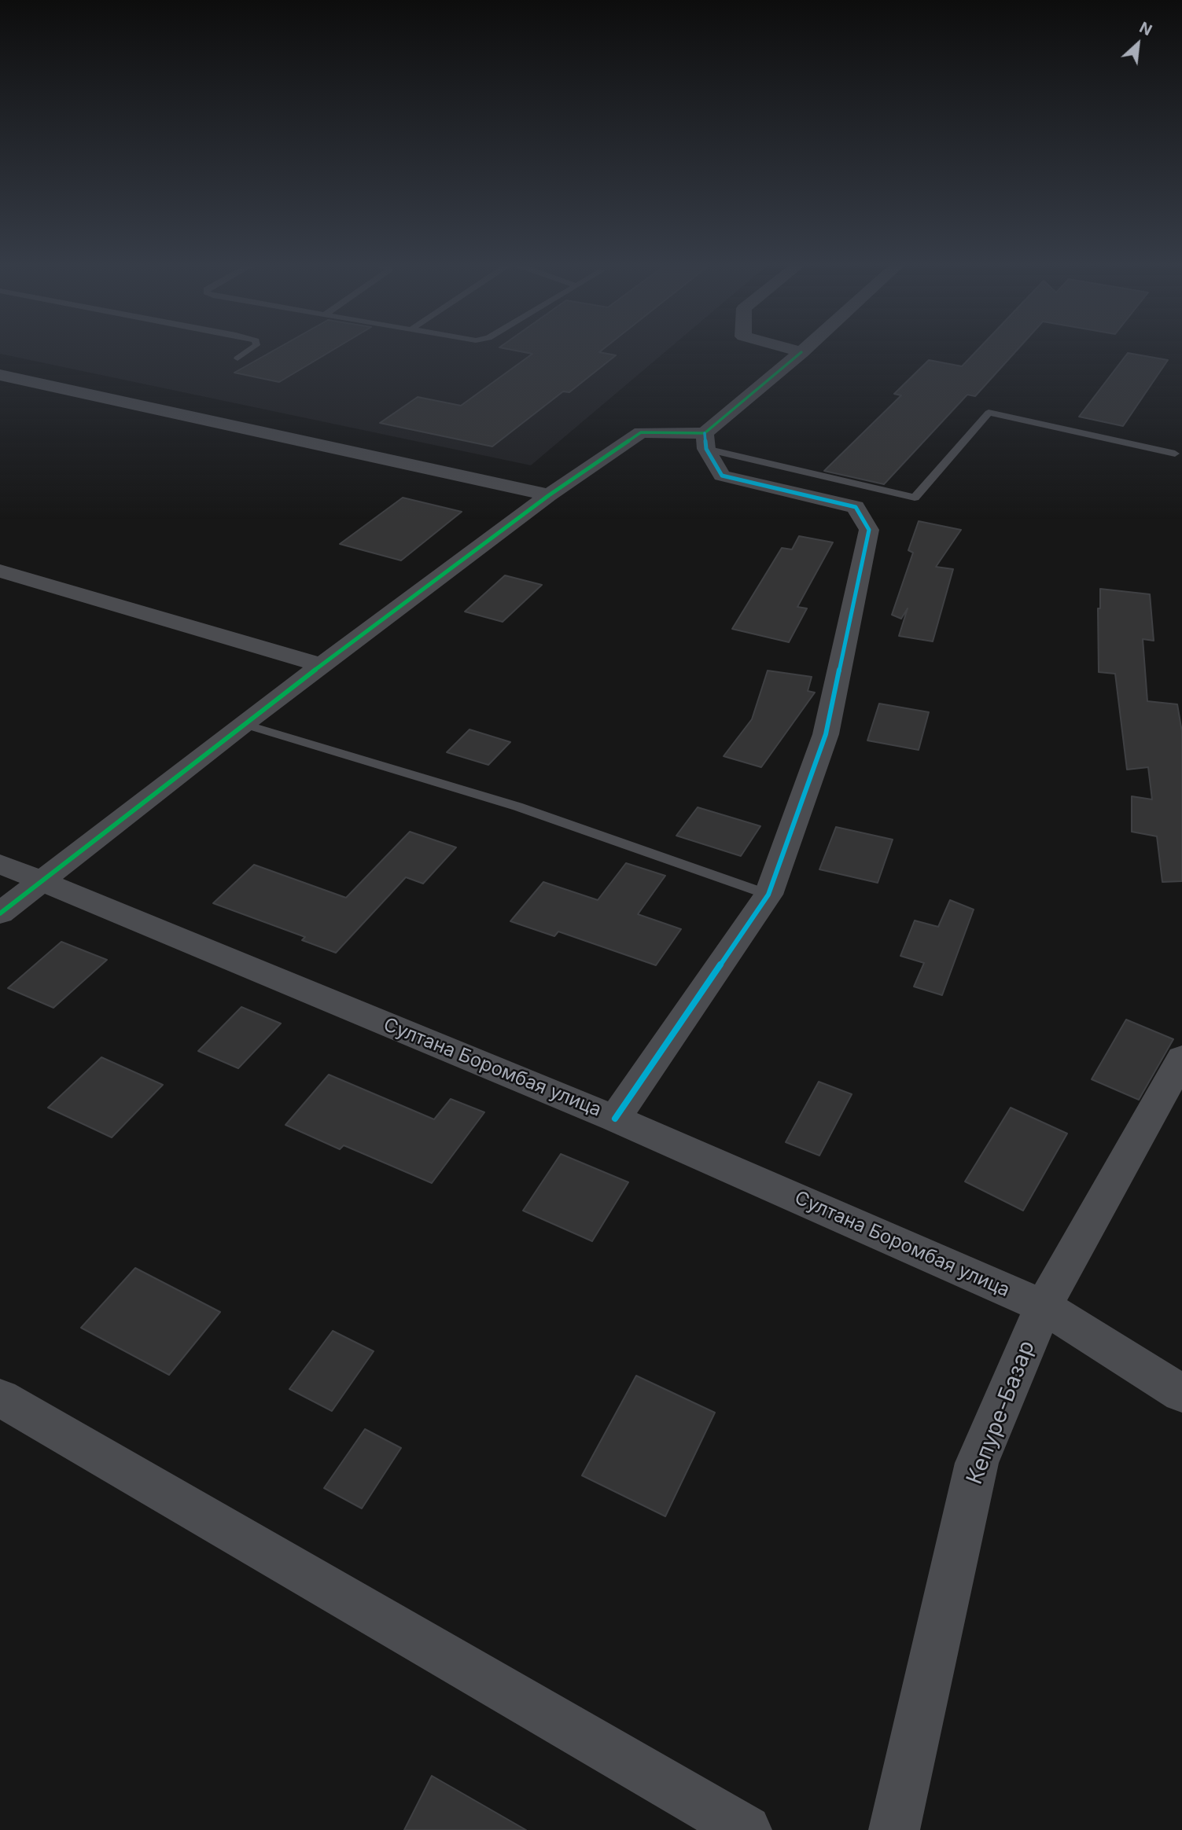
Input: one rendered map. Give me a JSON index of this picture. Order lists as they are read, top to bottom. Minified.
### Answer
{"streets":{"street":["Султана Боромбая улица","Кепуре-Базар"]},"crossings":[["Султана Боромбая улица","Кепуре-Базар"]],"north":"top right"}
